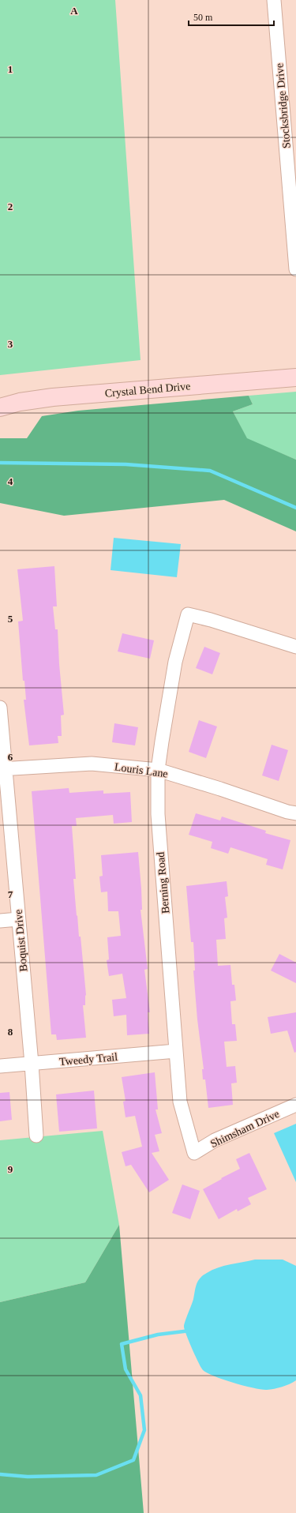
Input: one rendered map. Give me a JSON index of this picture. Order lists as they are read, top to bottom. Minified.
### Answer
{"streets":{"street":["Stocksbridge Drive","Crystal Bend Drive","Louris Lane","Berning Road","Boquist Drive","Tweedy Trail","Shimsham Drive"]},"crossings":[["Louris Lane","Berning Road"],["Louris Lane","Boquist Drive"],["Berning Road","Tweedy Trail"],["Berning Road","Shimsham Drive"],["Boquist Drive","Tweedy Trail"]],"scale_bar":"50 m","grid":{"columns":["A"],"rows":["1","2","3","4","5","6","7","8","9"]}}
